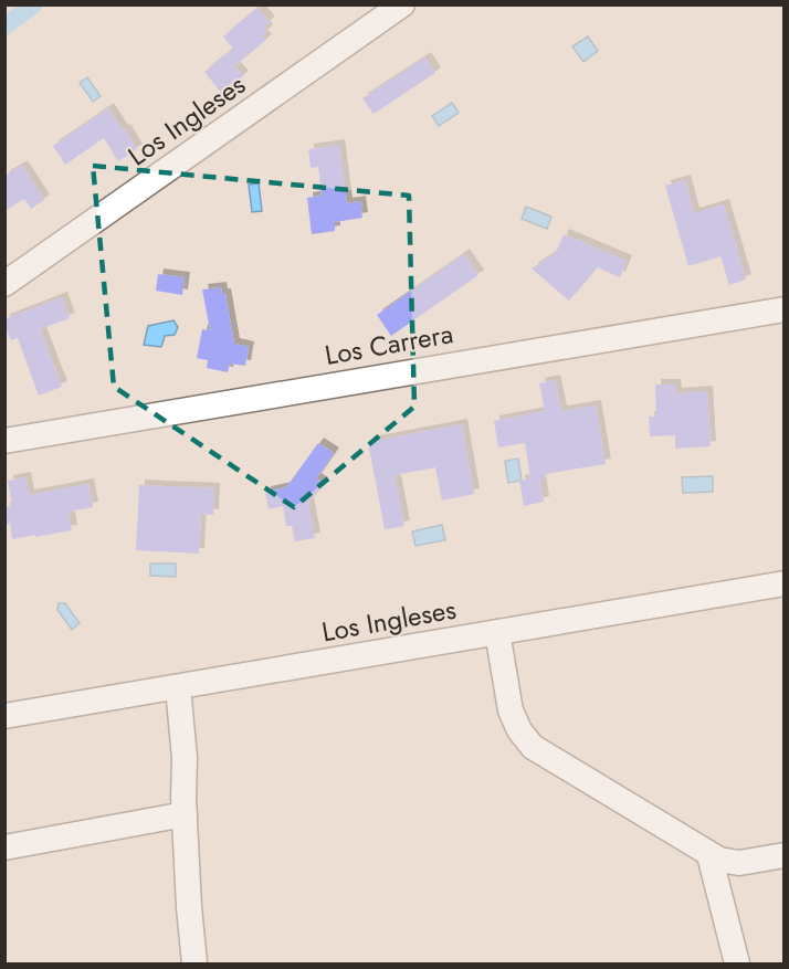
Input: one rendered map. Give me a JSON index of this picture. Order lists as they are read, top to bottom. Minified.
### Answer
{"streets":{"street":["Los Ingleses","Los Carrera"]}}
